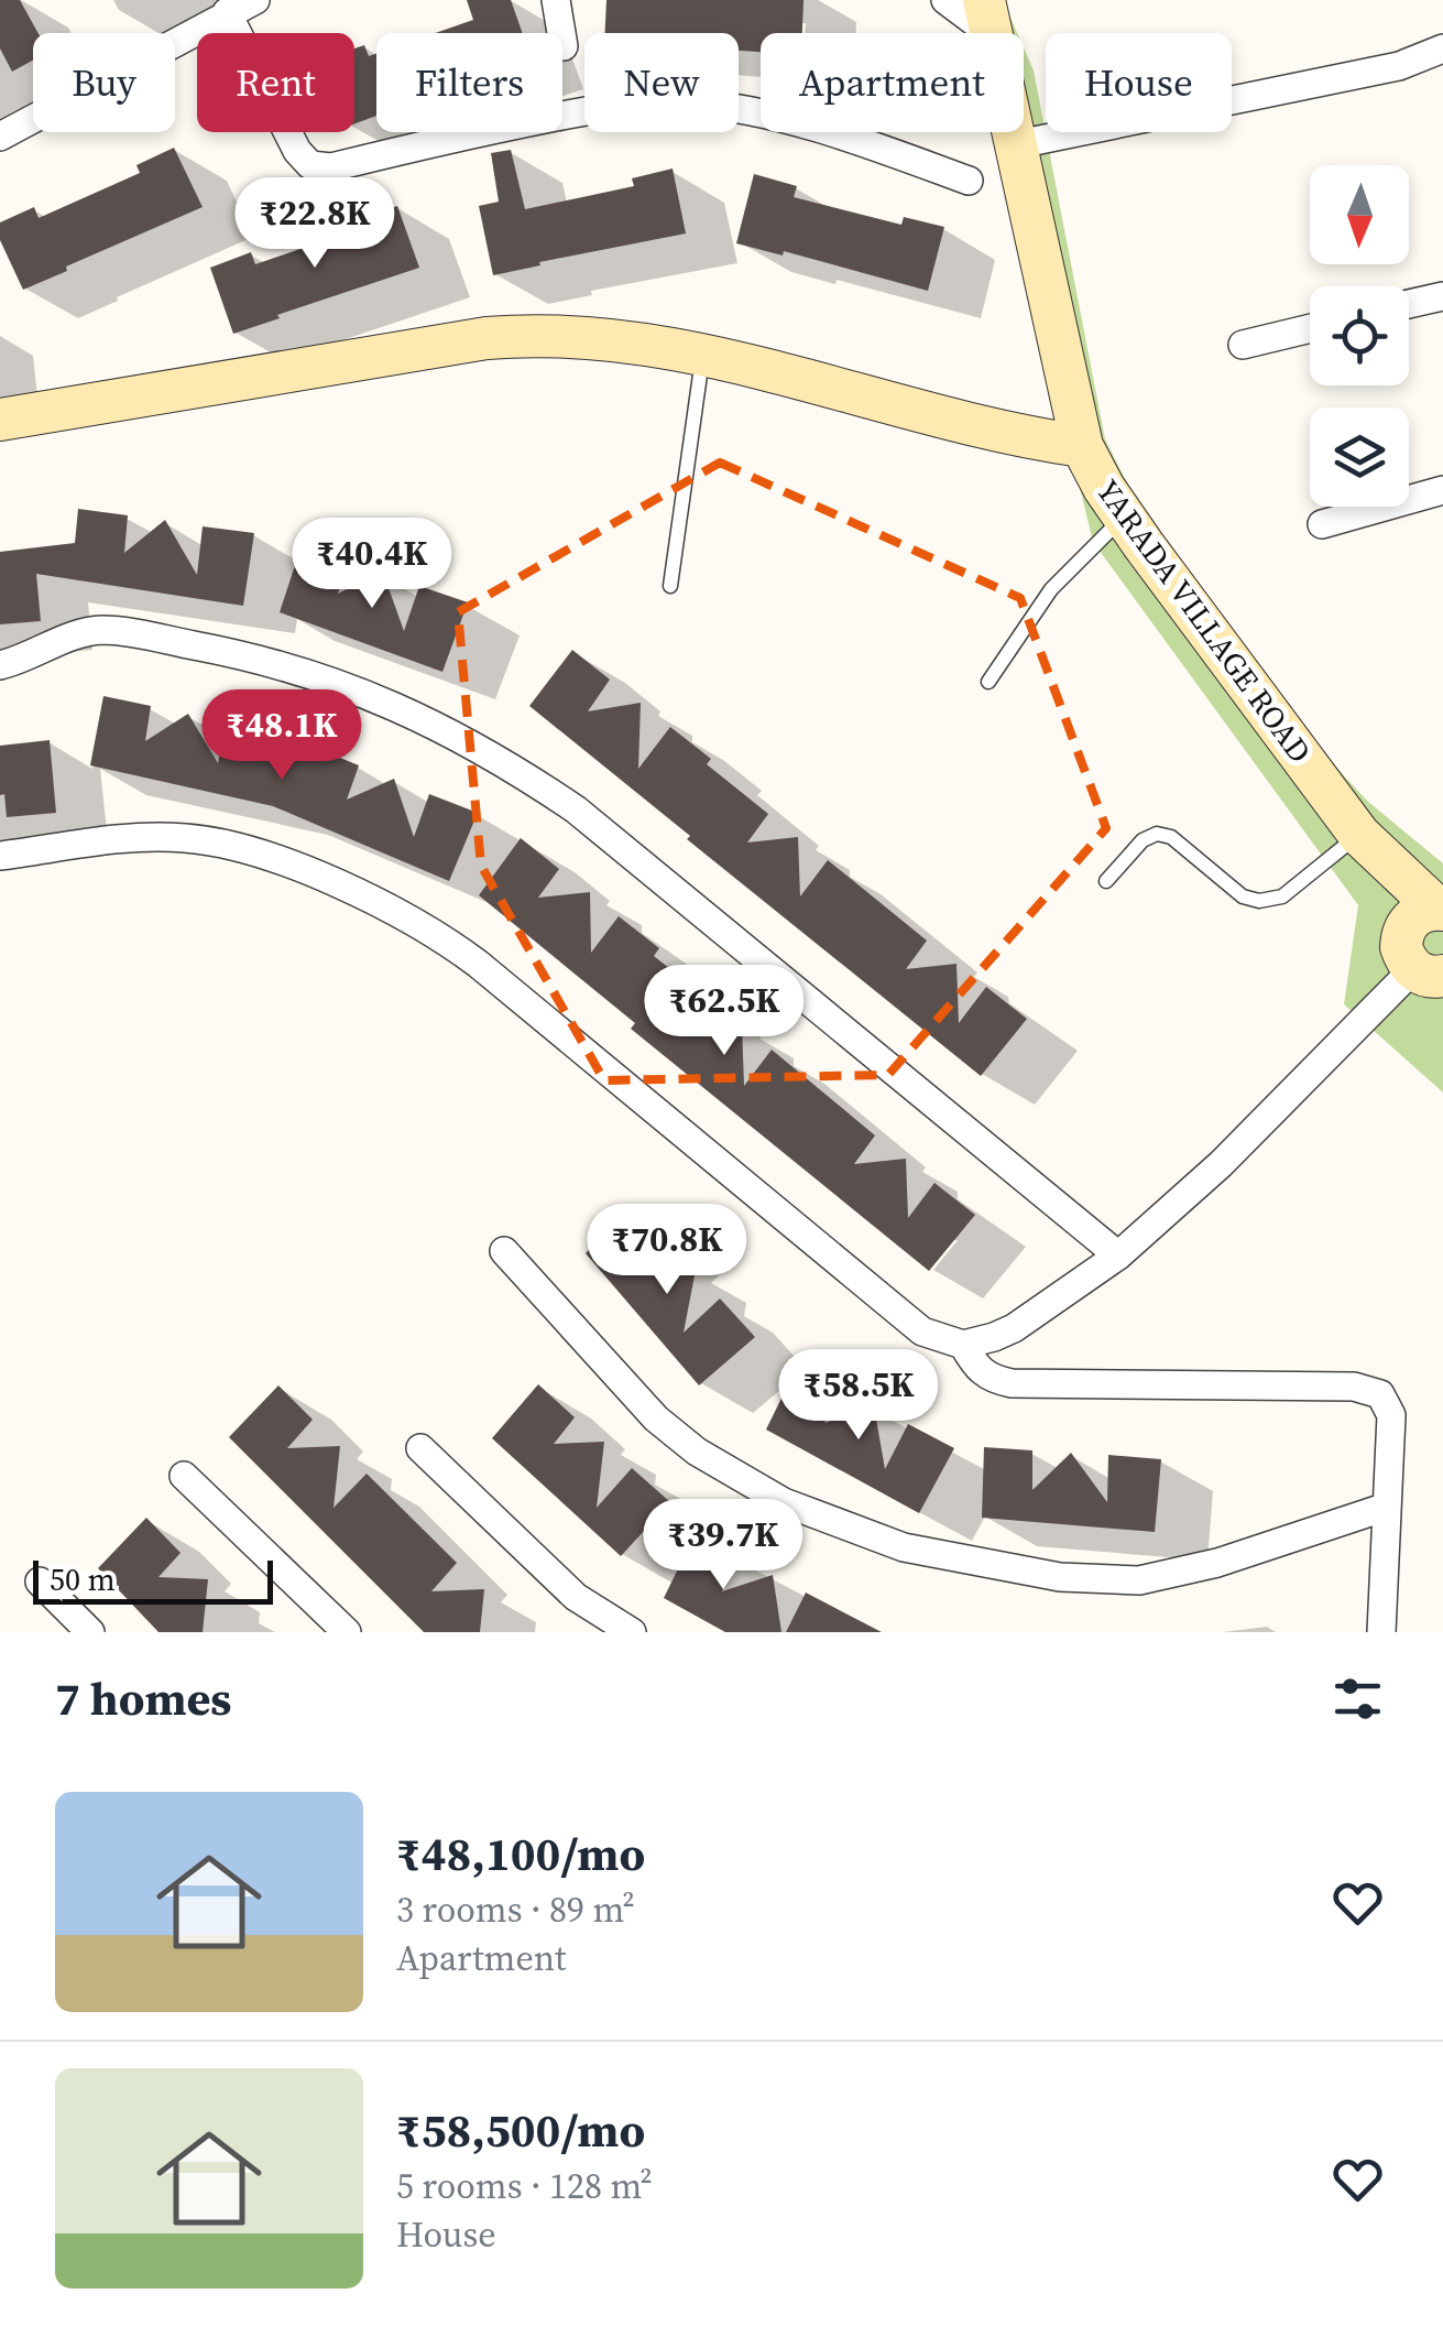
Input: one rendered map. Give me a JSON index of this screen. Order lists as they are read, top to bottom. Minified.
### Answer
{"streets":{"street":["YARADA VILLAGE ROAD"]},"scale_bar":"50 m","north":"bottom","page":{"chip":["Buy","Rent","Filters","New","Apartment","House"],"price":["₹22.8K","₹40.4K","₹48.1K","₹62.5K","₹70.8K","₹58.5K","₹39.7K"],"scale":"50 m","heading":"7 homes","list":[{"name":"₹48,100/mo","note":"3 rooms · 89 m² · Apartment"},{"name":"₹58,500/mo","note":"5 rooms · 128 m² · House"}]}}
